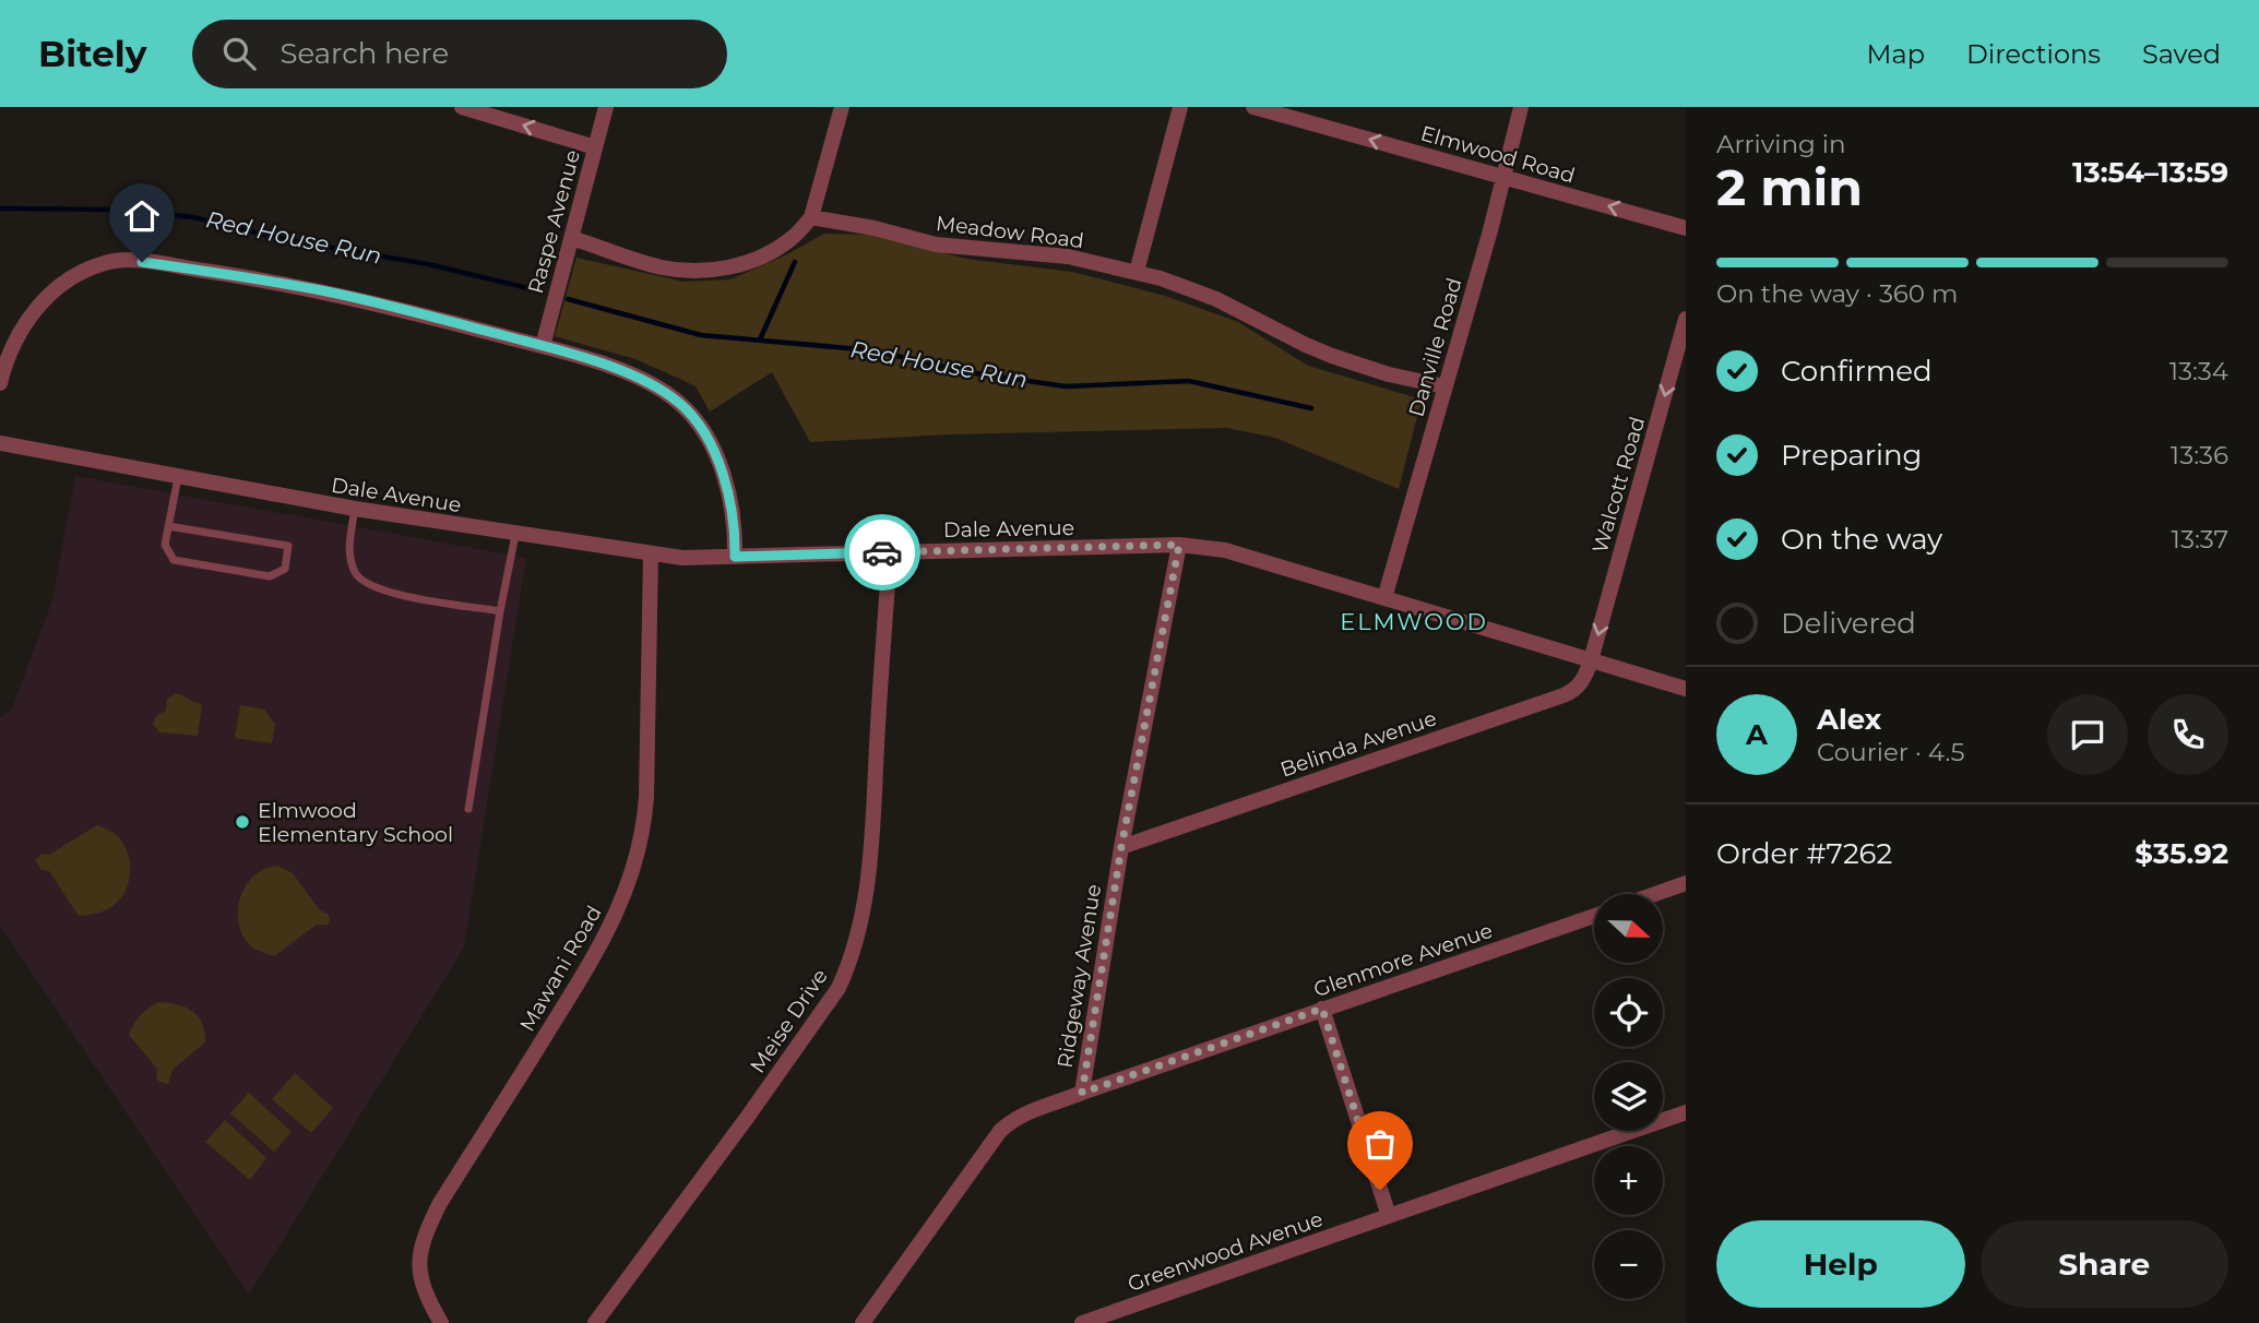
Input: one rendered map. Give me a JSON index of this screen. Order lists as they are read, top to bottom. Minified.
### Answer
{"streets":{"street":["Elmwood Road","Raspe Avenue","Meadow Road","Danville Road","Walcott Road","Dale Avenue","Belinda Avenue","Glenmore Avenue","Mawani Road","Ridgeway Avenue","Meise Drive","Greenwood Avenue"]},"crossings":[["Elmwood Road","Danville Road"],["Meadow Road","Danville Road"],["Danville Road","Dale Avenue"],["Walcott Road","Dale Avenue"],["Walcott Road","Belinda Avenue"],["Dale Avenue","Belinda Avenue"],["Dale Avenue","Mawani Road"],["Dale Avenue","Ridgeway Avenue"],["Dale Avenue","Meise Drive"],["Belinda Avenue","Ridgeway Avenue"],["Glenmore Avenue","Ridgeway Avenue"]],"one_way":["Elmwood Road","Walcott Road"],"districts":["ELMWOOD"],"water":["Red House Run"],"places":["Elmwood Elementary School"],"north":"right","page":{"header":"Bitely","search":"Search here","nav":["Map","Directions","Saved"],"heading":["2 min","Arriving in","13:54–13:59"],"panel":["Alex","Courier · 4.5","Order #7262","$35.92"],"bar":"On the way · 360 m","list":[["Confirmed","13:34"],["Preparing","13:36"],["On the way","13:37"],"Delivered"],"round":"A","map_buttons":["+","−"],"buttons":["Help","Share"]}}
